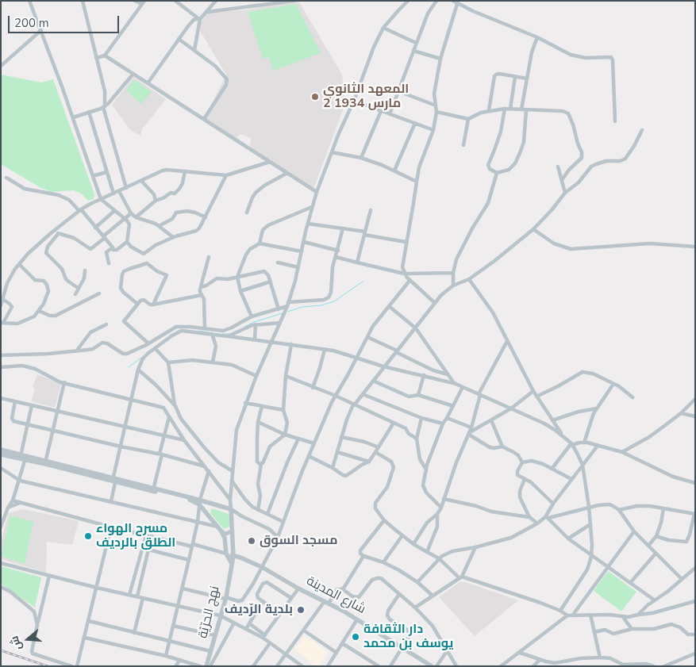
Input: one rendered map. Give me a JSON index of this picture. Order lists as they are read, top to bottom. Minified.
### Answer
{"streets":{"street":["شارع المدينة","نهج الحرّيّة"]},"crossings":[["شارع المدينة","نهج الحرّيّة"]],"places":["المعهد الثانوي 2 مارس 1934","مسرح الهواء الطلق بالرديف","مسجد السوق","بلدية الرّديف","دار الثقافة يوسف بن محمد"],"scale_bar":"200 m","north":"left"}
